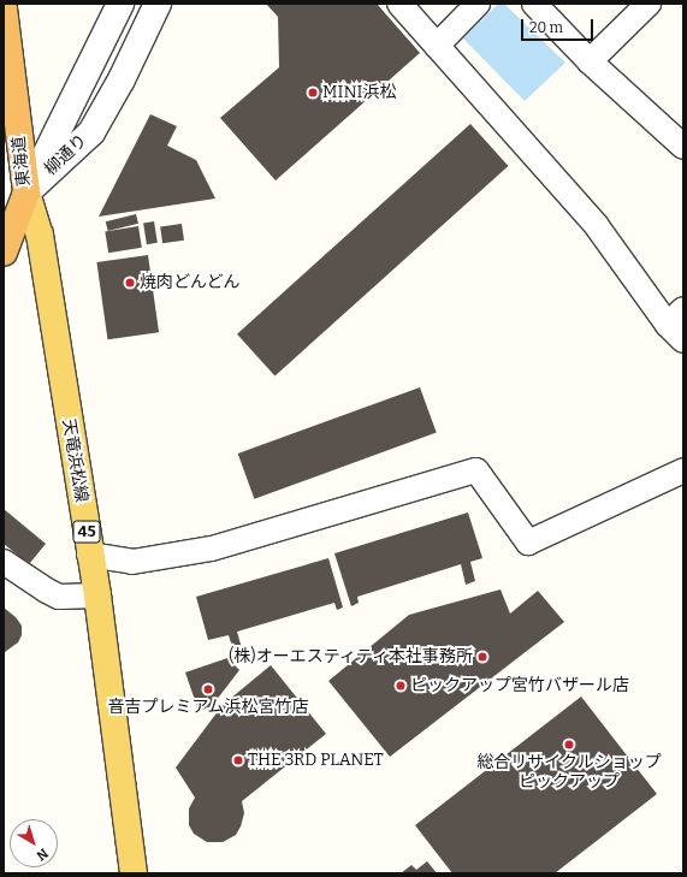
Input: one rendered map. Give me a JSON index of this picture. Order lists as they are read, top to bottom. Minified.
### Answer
{"streets":{"highway":["東海道"],"main road":["天竜浜松線","45"],"street":["柳通り"]},"crossings":[["柳通り","東海道"],["柳通り","天竜浜松線"],["東海道","天竜浜松線"]],"places":["MINI浜松","焼肉どんどん","(株)オーエスティティ本社事務所","ピックアップ宮竹バザール店","音吉プレミアム浜松宮竹店","総合リサイクルショップ ピックアップ","THE 3RD PLANET"],"scale_bar":"20 m","north":"bottom right"}
